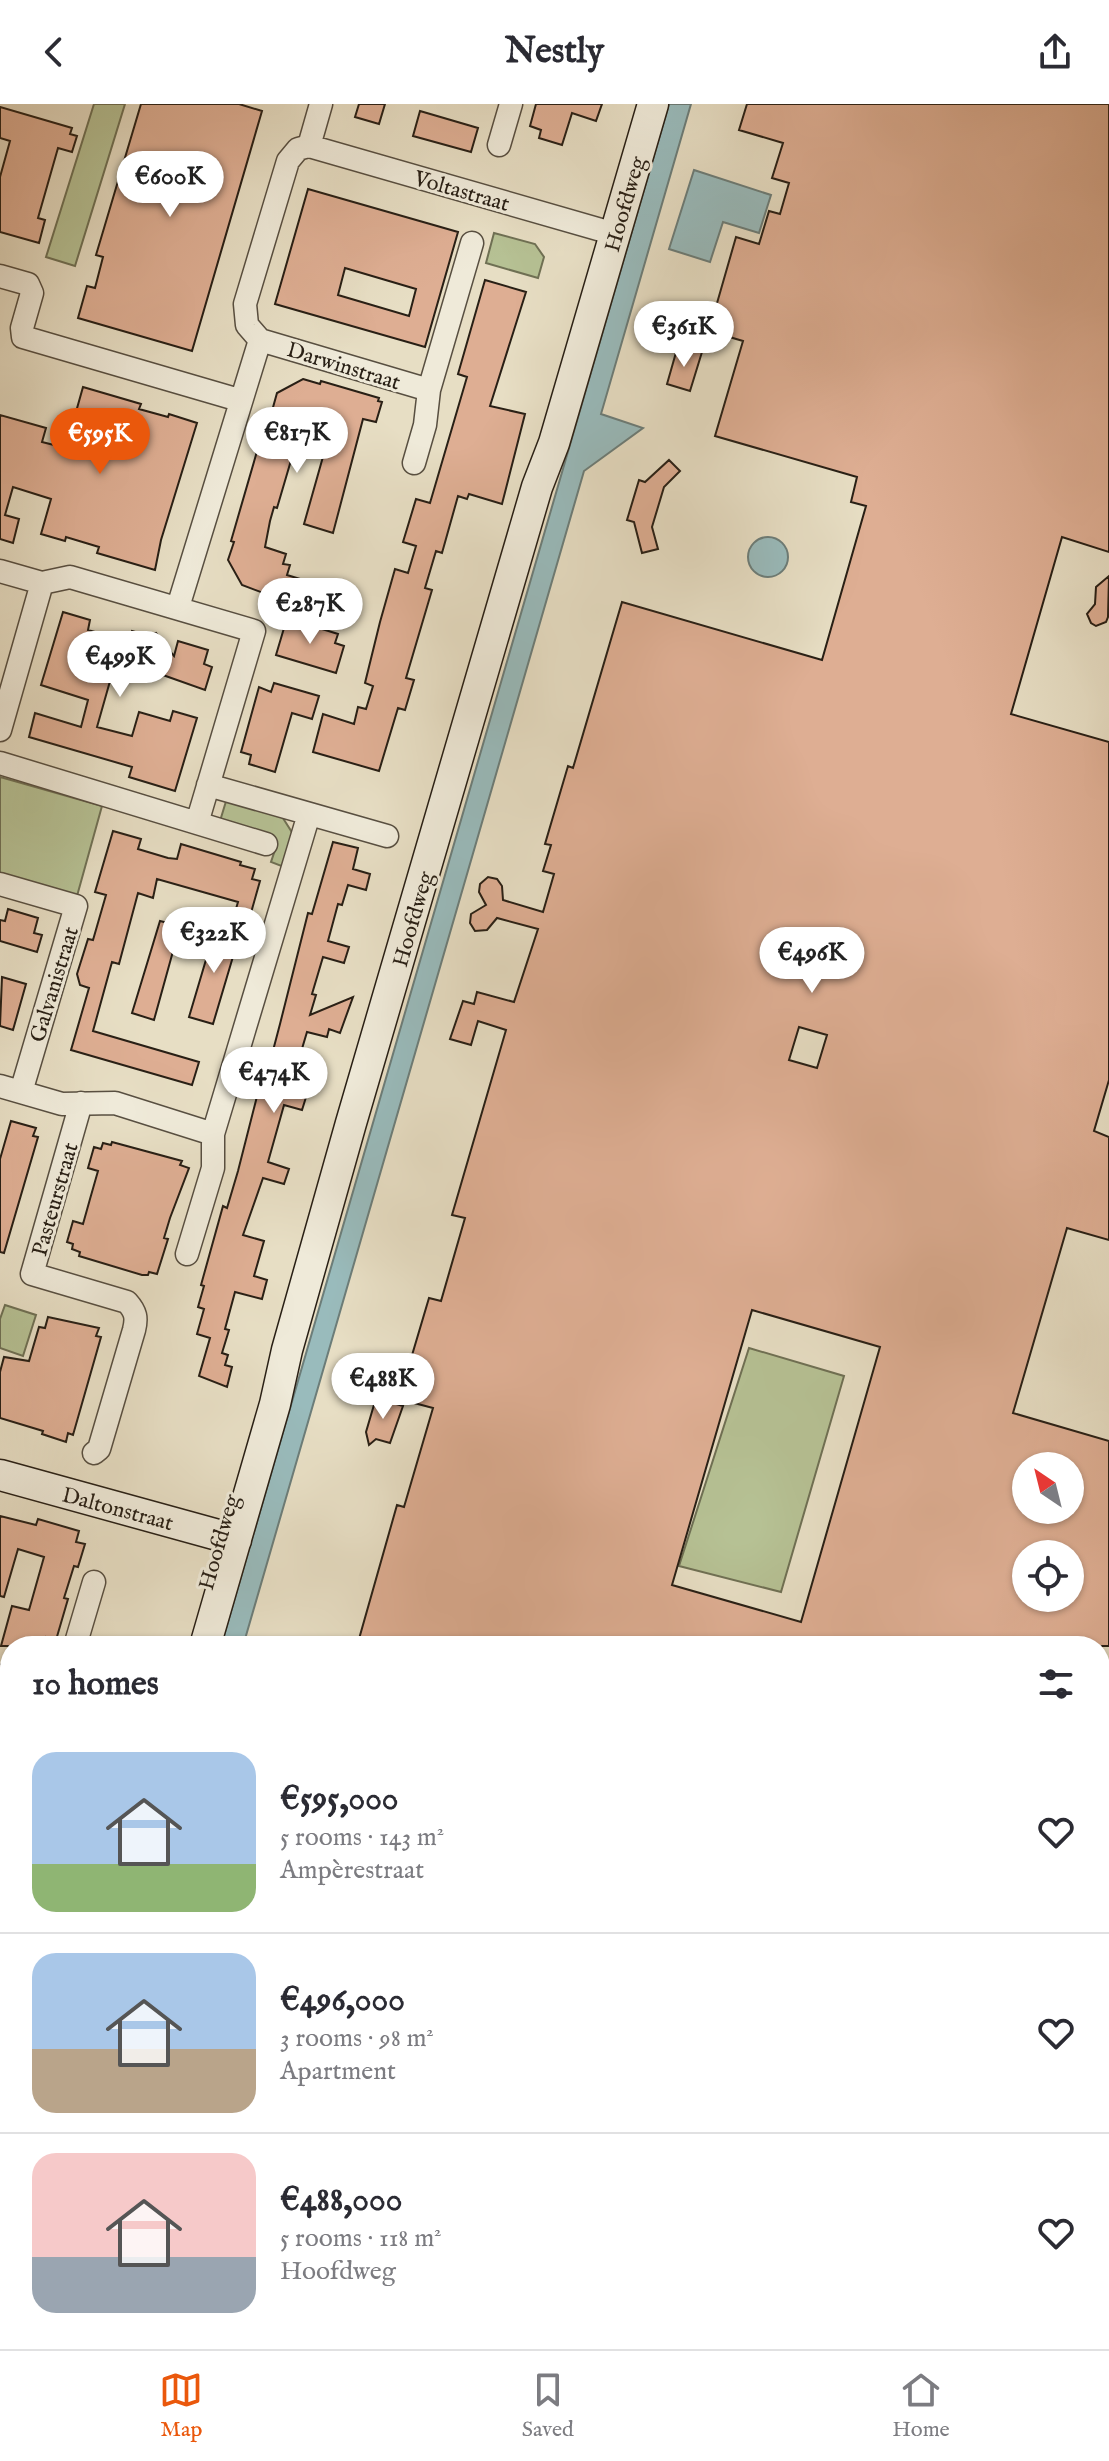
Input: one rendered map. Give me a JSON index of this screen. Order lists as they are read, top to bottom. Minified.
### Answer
{"streets":{"main road":["Hoofdweg","Daltonstraat"],"street":["Voltastraat","Darwinstraat","Galvanistraat","Pasteurstraat"]},"crossings":[["Voltastraat","Hoofdweg"],["Hoofdweg","Daltonstraat"]],"north":"top left","page":{"header":"Nestly","price":["€600K","€361K","€817K","€595K","€287K","€499K","€322K","€496K","€474K","€488K"],"heading":"10 homes","list":[{"name":"€595,000","note":"5 rooms · 143 m² · Ampèrestraat"},{"name":"€496,000","note":"3 rooms · 98 m² · Apartment"},{"name":"€488,000","note":"5 rooms · 118 m² · Hoofdweg"}],"tabs":["Map","Saved","Home"]}}
